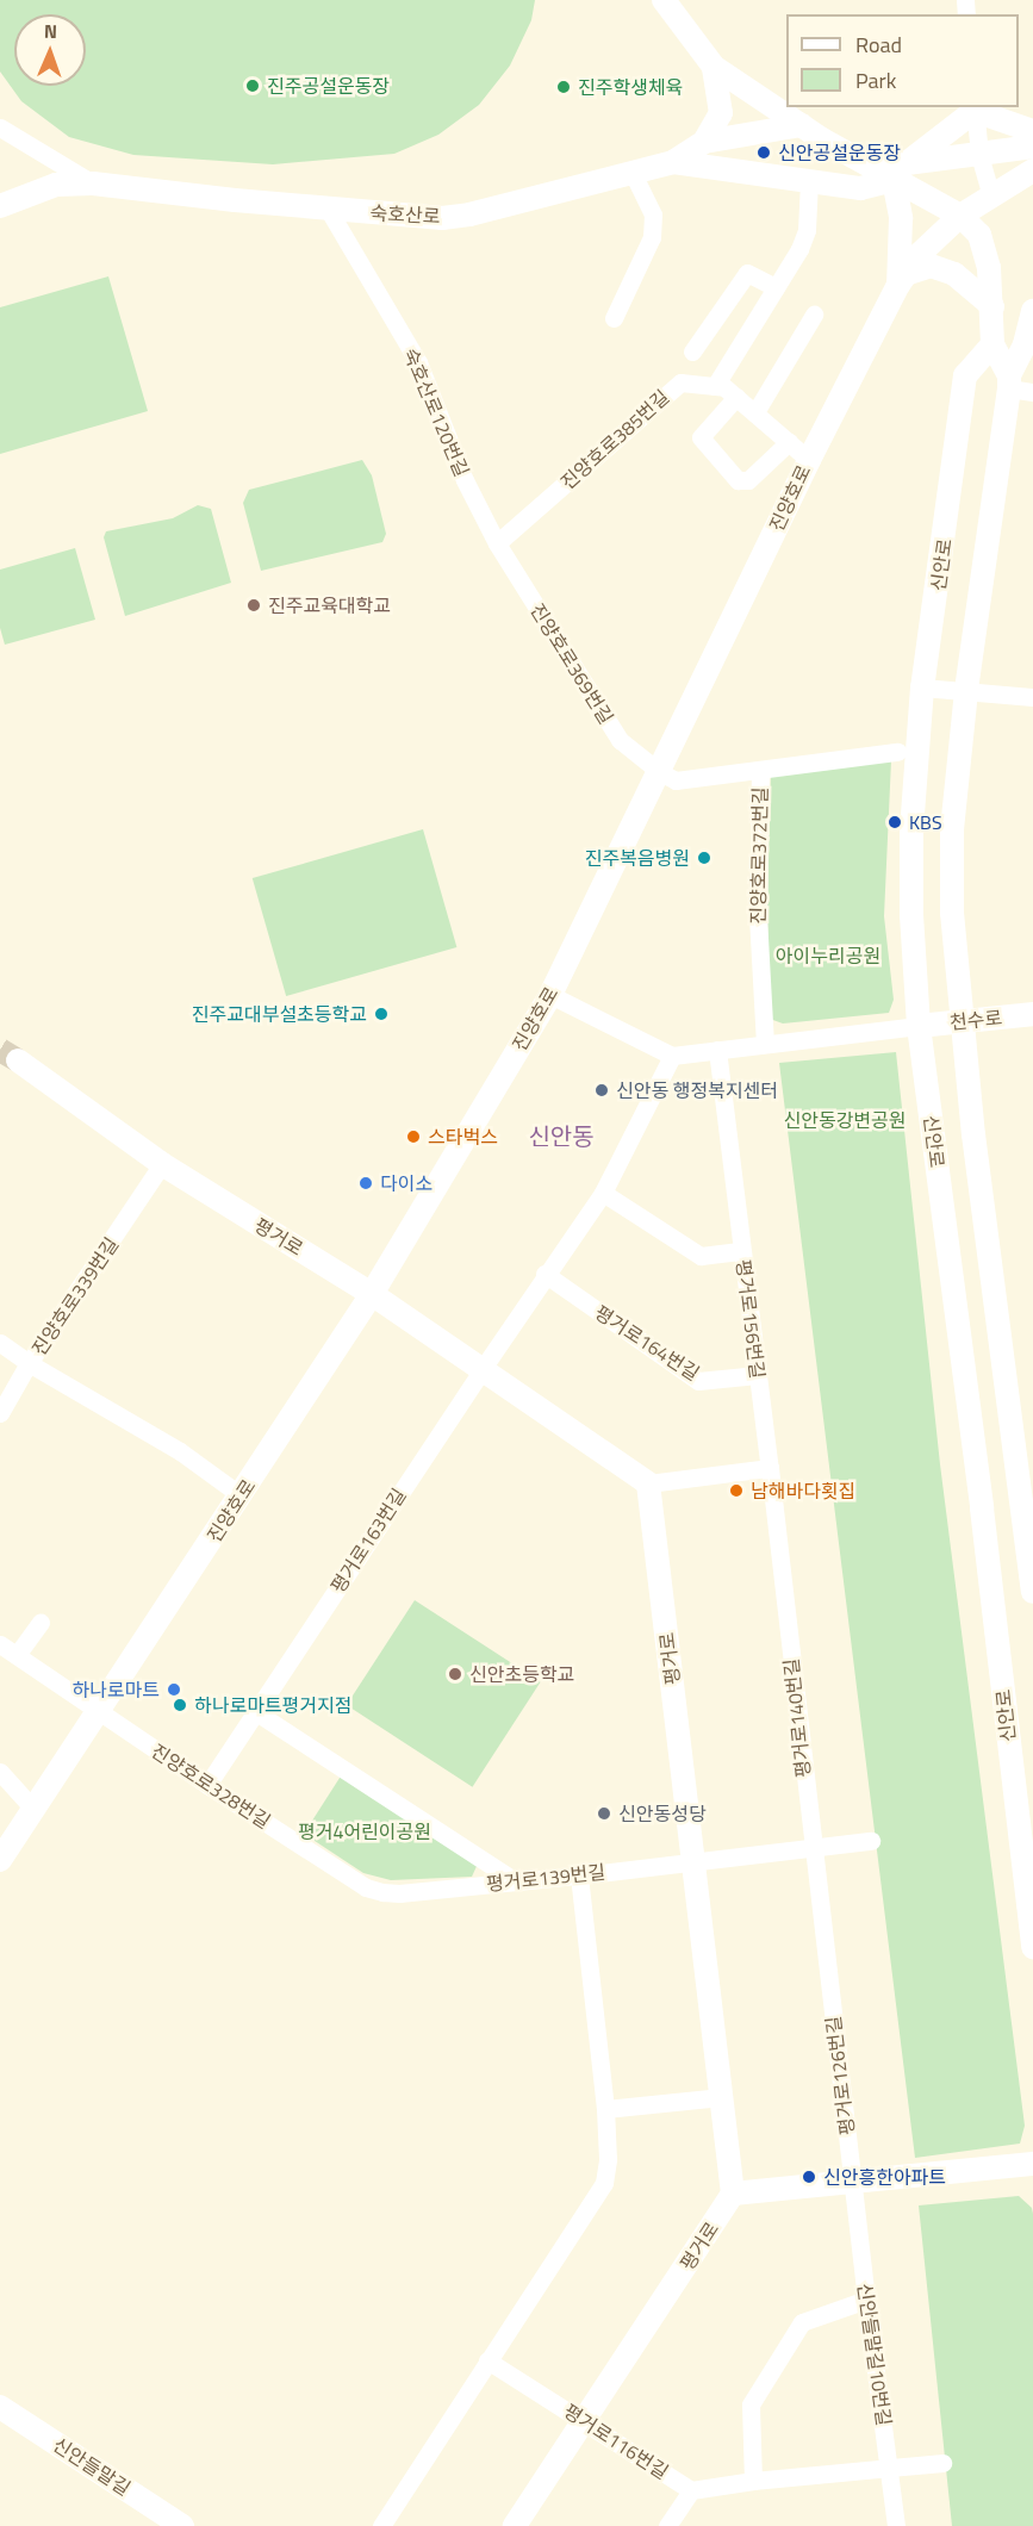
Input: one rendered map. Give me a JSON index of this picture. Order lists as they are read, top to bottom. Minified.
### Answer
{"streets":{"street":["숙호산로","숙호산로120번길","진양호로385번길","진양호로","신안로","진양호로369번길","진양호로372번길","천수로","평거로","진양호로339번길","평거로156번길","평거로164번길","평거로163번길","평거로140번길","진양호로328번길","평거로139번길","평거로126번길","신안들말길10번길","평거로116번길","신안들말길"]},"crossings":[["숙호산로","숙호산로120번길"],["숙호산로120번길","진양호로385번길"],["숙호산로120번길","진양호로369번길"],["진양호로385번길","진양호로"],["진양호로385번길","진양호로369번길"],["진양호로","진양호로369번길"],["진양호로","진양호로372번길"],["진양호로","평거로"],["진양호로","진양호로339번길"],["진양호로","진양호로328번길"],["신안로","천수로"],["진양호로369번길","진양호로372번길"],["평거로","진양호로339번길"],["평거로","평거로163번길"],["평거로","평거로139번길"],["평거로","평거로116번길"],["평거로156번길","평거로164번길"],["평거로156번길","평거로140번길"],["평거로163번길","진양호로328번길"],["평거로140번길","평거로126번길"],["진양호로328번길","평거로139번길"],["평거로126번길","신안들말길10번길"]],"districts":["신안동"],"parks":["아이누리공원","신안동강변공원","평거4어린이공원"],"places":["진주공설운동장","진주학생체육","신안공설운동장","진주교육대학교","KBS","진주복음병원","진주교대부설초등학교","신안동 행정복지센터","스타벅스","다이소","남해바다횟집","신안초등학교","하나로마트","하나로마트평거지점","신안동성당","신안흥한아파트"],"legend":["Road","Park"],"north":"top"}
